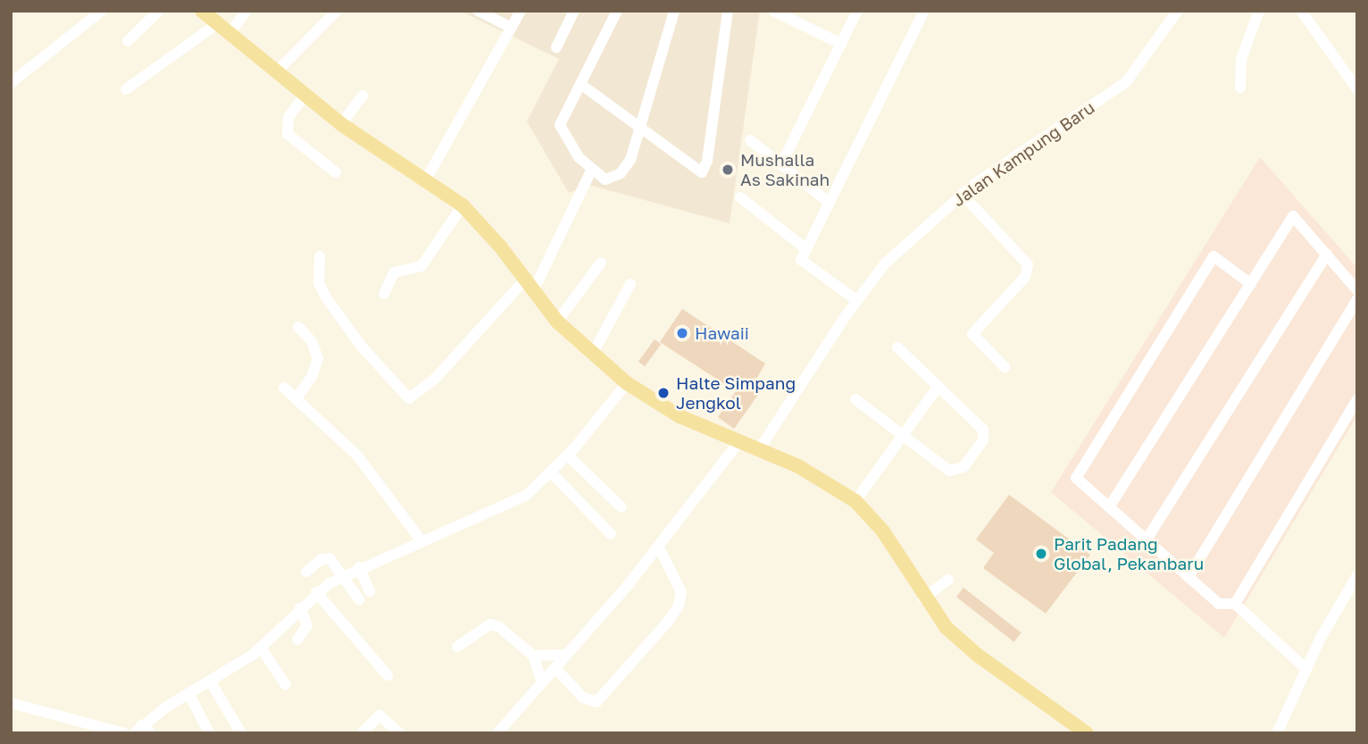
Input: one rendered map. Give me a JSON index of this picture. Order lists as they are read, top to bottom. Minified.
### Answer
{"streets":{"street":["Jalan Kampung Baru"]},"places":["Mushalla As Sakinah","Hawaii","Halte Simpang Jengkol","Parit Padang Global, Pekanbaru"]}
